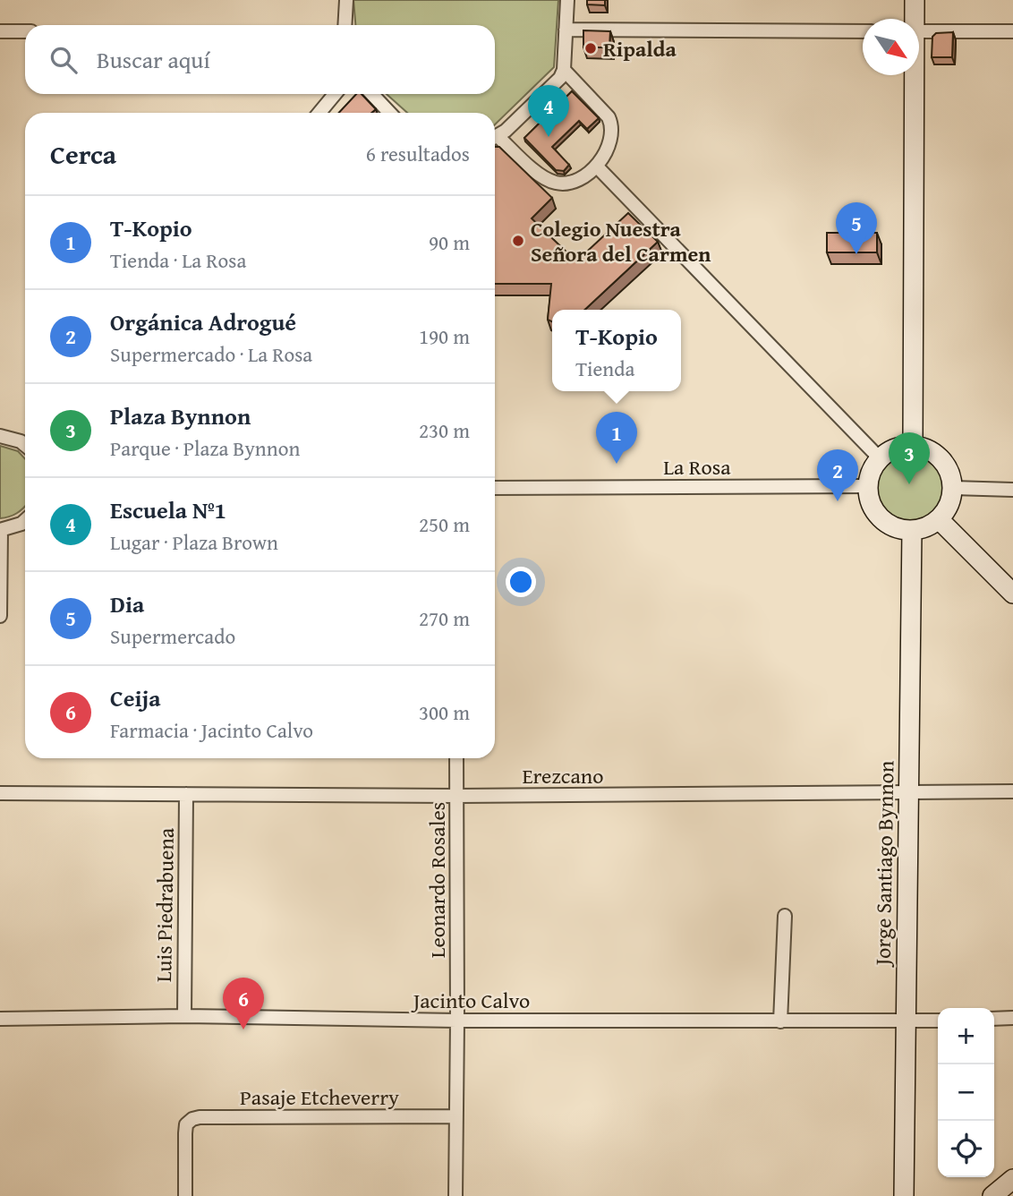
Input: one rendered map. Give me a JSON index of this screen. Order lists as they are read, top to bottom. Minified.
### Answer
{"streets":{"street":["La Rosa","Erezcano","Jorge Santiago Bynnon","Leonardo Rosales","Luis Piedrabuena","Jacinto Calvo","Pasaje Etcheverry"]},"crossings":[["La Rosa","Jorge Santiago Bynnon"],["Erezcano","Jorge Santiago Bynnon"],["Erezcano","Leonardo Rosales"],["Erezcano","Luis Piedrabuena"],["Jorge Santiago Bynnon","Jacinto Calvo"],["Leonardo Rosales","Jacinto Calvo"],["Leonardo Rosales","Pasaje Etcheverry"],["Luis Piedrabuena","Jacinto Calvo"]],"places":["Ripalda","Colegio Nuestra Señora del Carmen"],"north":"bottom right","page":{"search":"Buscar aquí","pins":["4","5","1","3","2","6"],"heading":["Cerca","6 resultados"],"list":[{"mark":"1","name":"T-Kopio","note":"Tienda · La Rosa","value":"90 m"},{"mark":"2","name":"Orgánica Adrogué","note":"Supermercado · La Rosa","value":"190 m"},{"mark":"3","name":"Plaza Bynnon","note":"Parque · Plaza Bynnon","value":"230 m"},{"mark":"4","name":"Escuela Nº1","note":"Lugar · Plaza Brown","value":"250 m"},{"mark":"5","name":"Dia","note":"Supermercado","value":"270 m"},{"mark":"6","name":"Ceija","note":"Farmacia · Jacinto Calvo","value":"300 m"}],"popup":["T-Kopio","Tienda"],"map_buttons":["+","−"]}}
